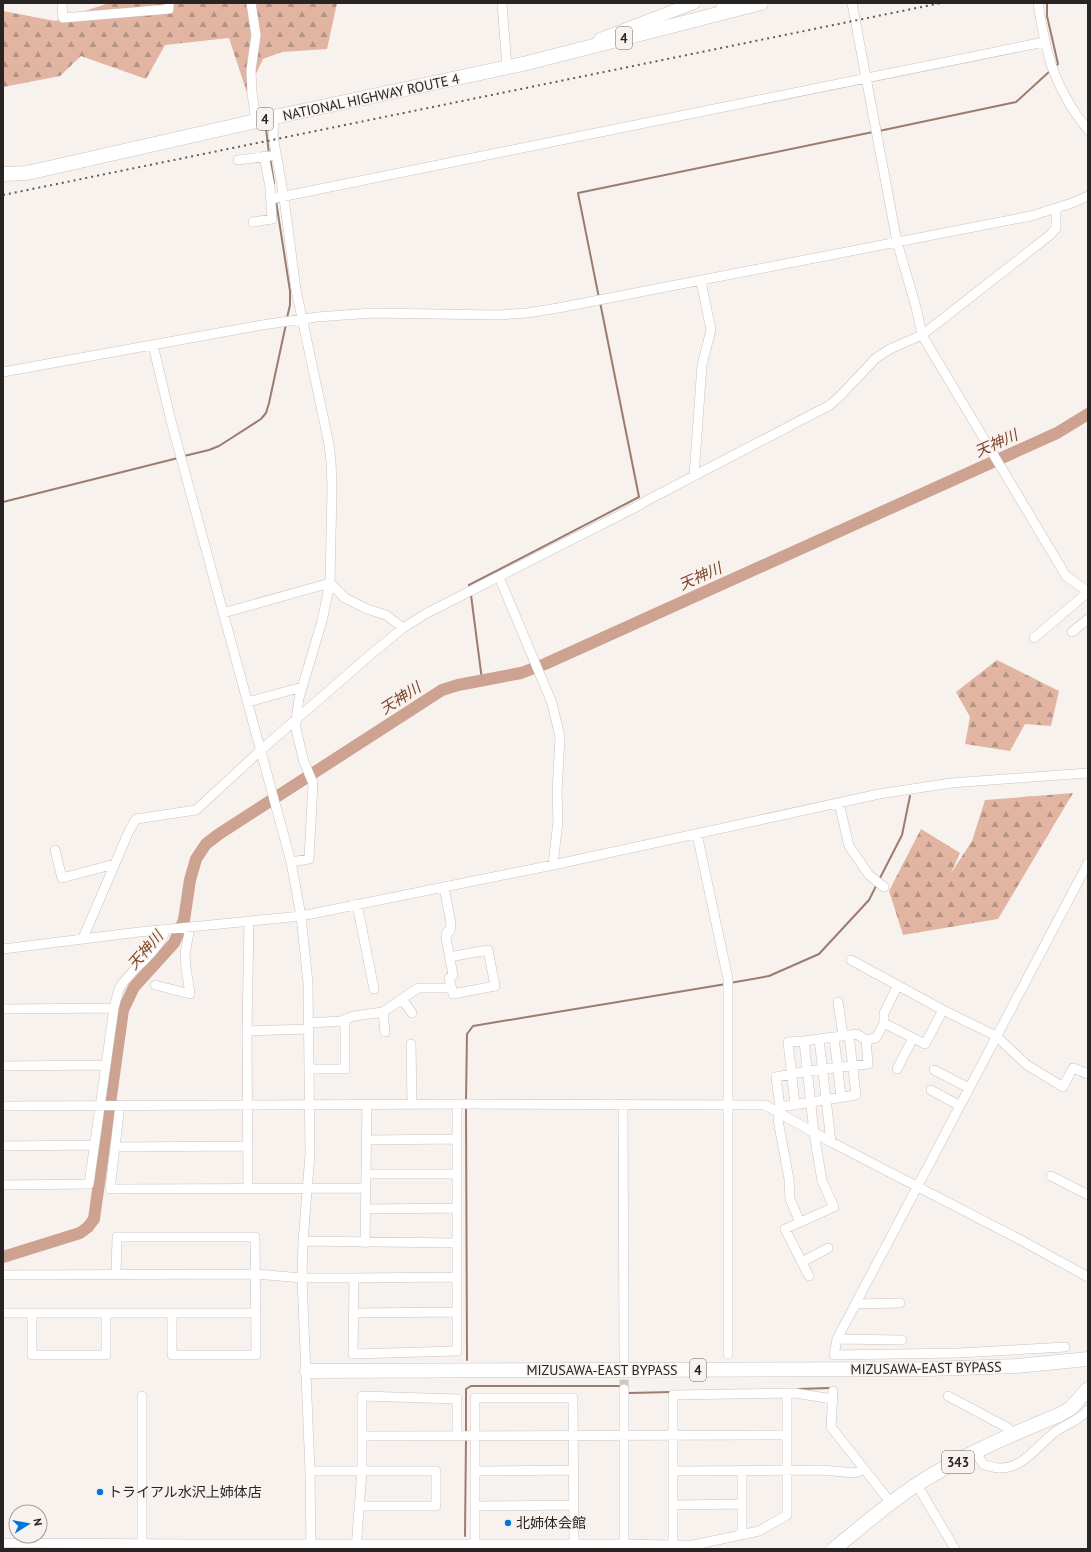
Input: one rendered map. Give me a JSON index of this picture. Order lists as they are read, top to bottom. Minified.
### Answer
{"streets":{"highway":["4","NATIONAL HIGHWAY ROUTE 4","MIZUSAWA-EAST BYPASS","343"]},"crossings":[["4","NATIONAL HIGHWAY ROUTE 4"]],"water":["天神川"],"places":["トライアル水沢上姉体店","北姉体会館"],"north":"right"}
